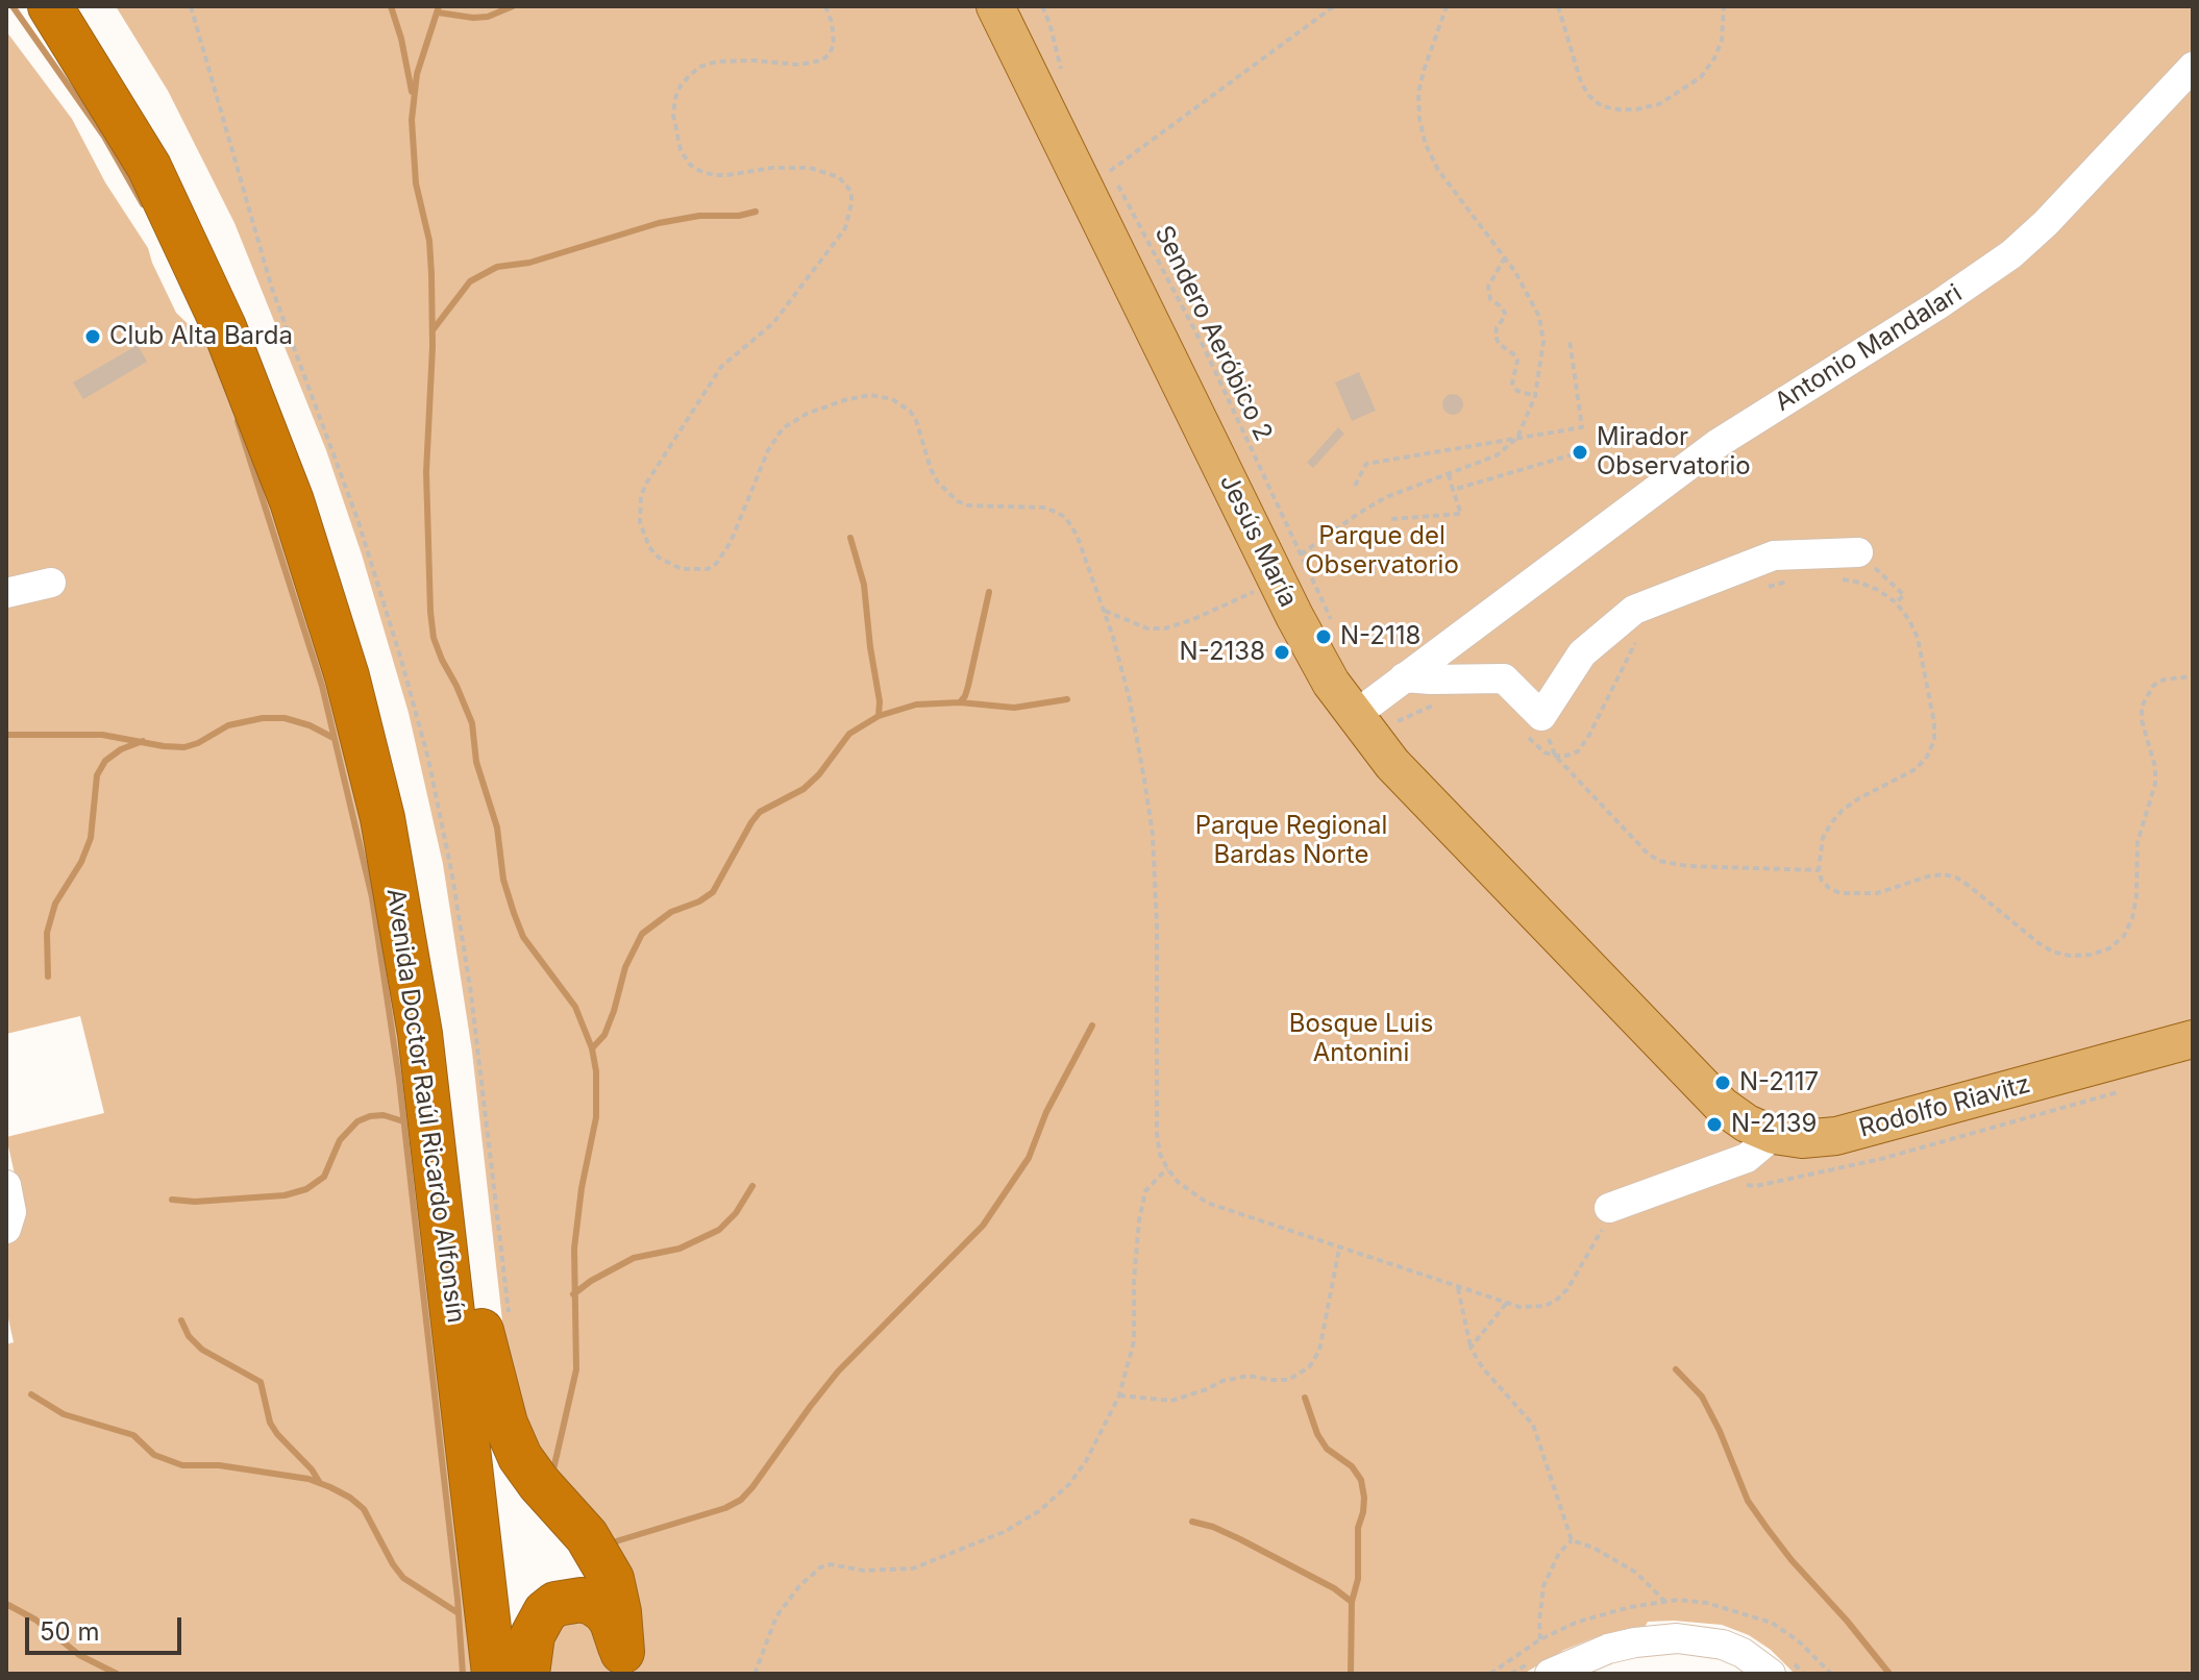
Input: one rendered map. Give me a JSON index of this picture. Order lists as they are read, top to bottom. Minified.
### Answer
{"streets":{"highway":["Avenida Doctor Raúl Ricardo Alfonsín"],"main road":["Jesús María","Rodolfo Riavitz"],"street":["Antonio Mandalari"],"path":["Sendero Aeróbico 2"]},"crossings":[["Antonio Mandalari","Jesús María"],["Jesús María","Rodolfo Riavitz"]],"parks":["Parque del Observatorio","Parque Regional Bardas Norte","Bosque Luis Antonini"],"places":["Club Alta Barda","Mirador Observatorio","N-2118","N-2138","N-2117","N-2139"],"scale_bar":"50 m"}
